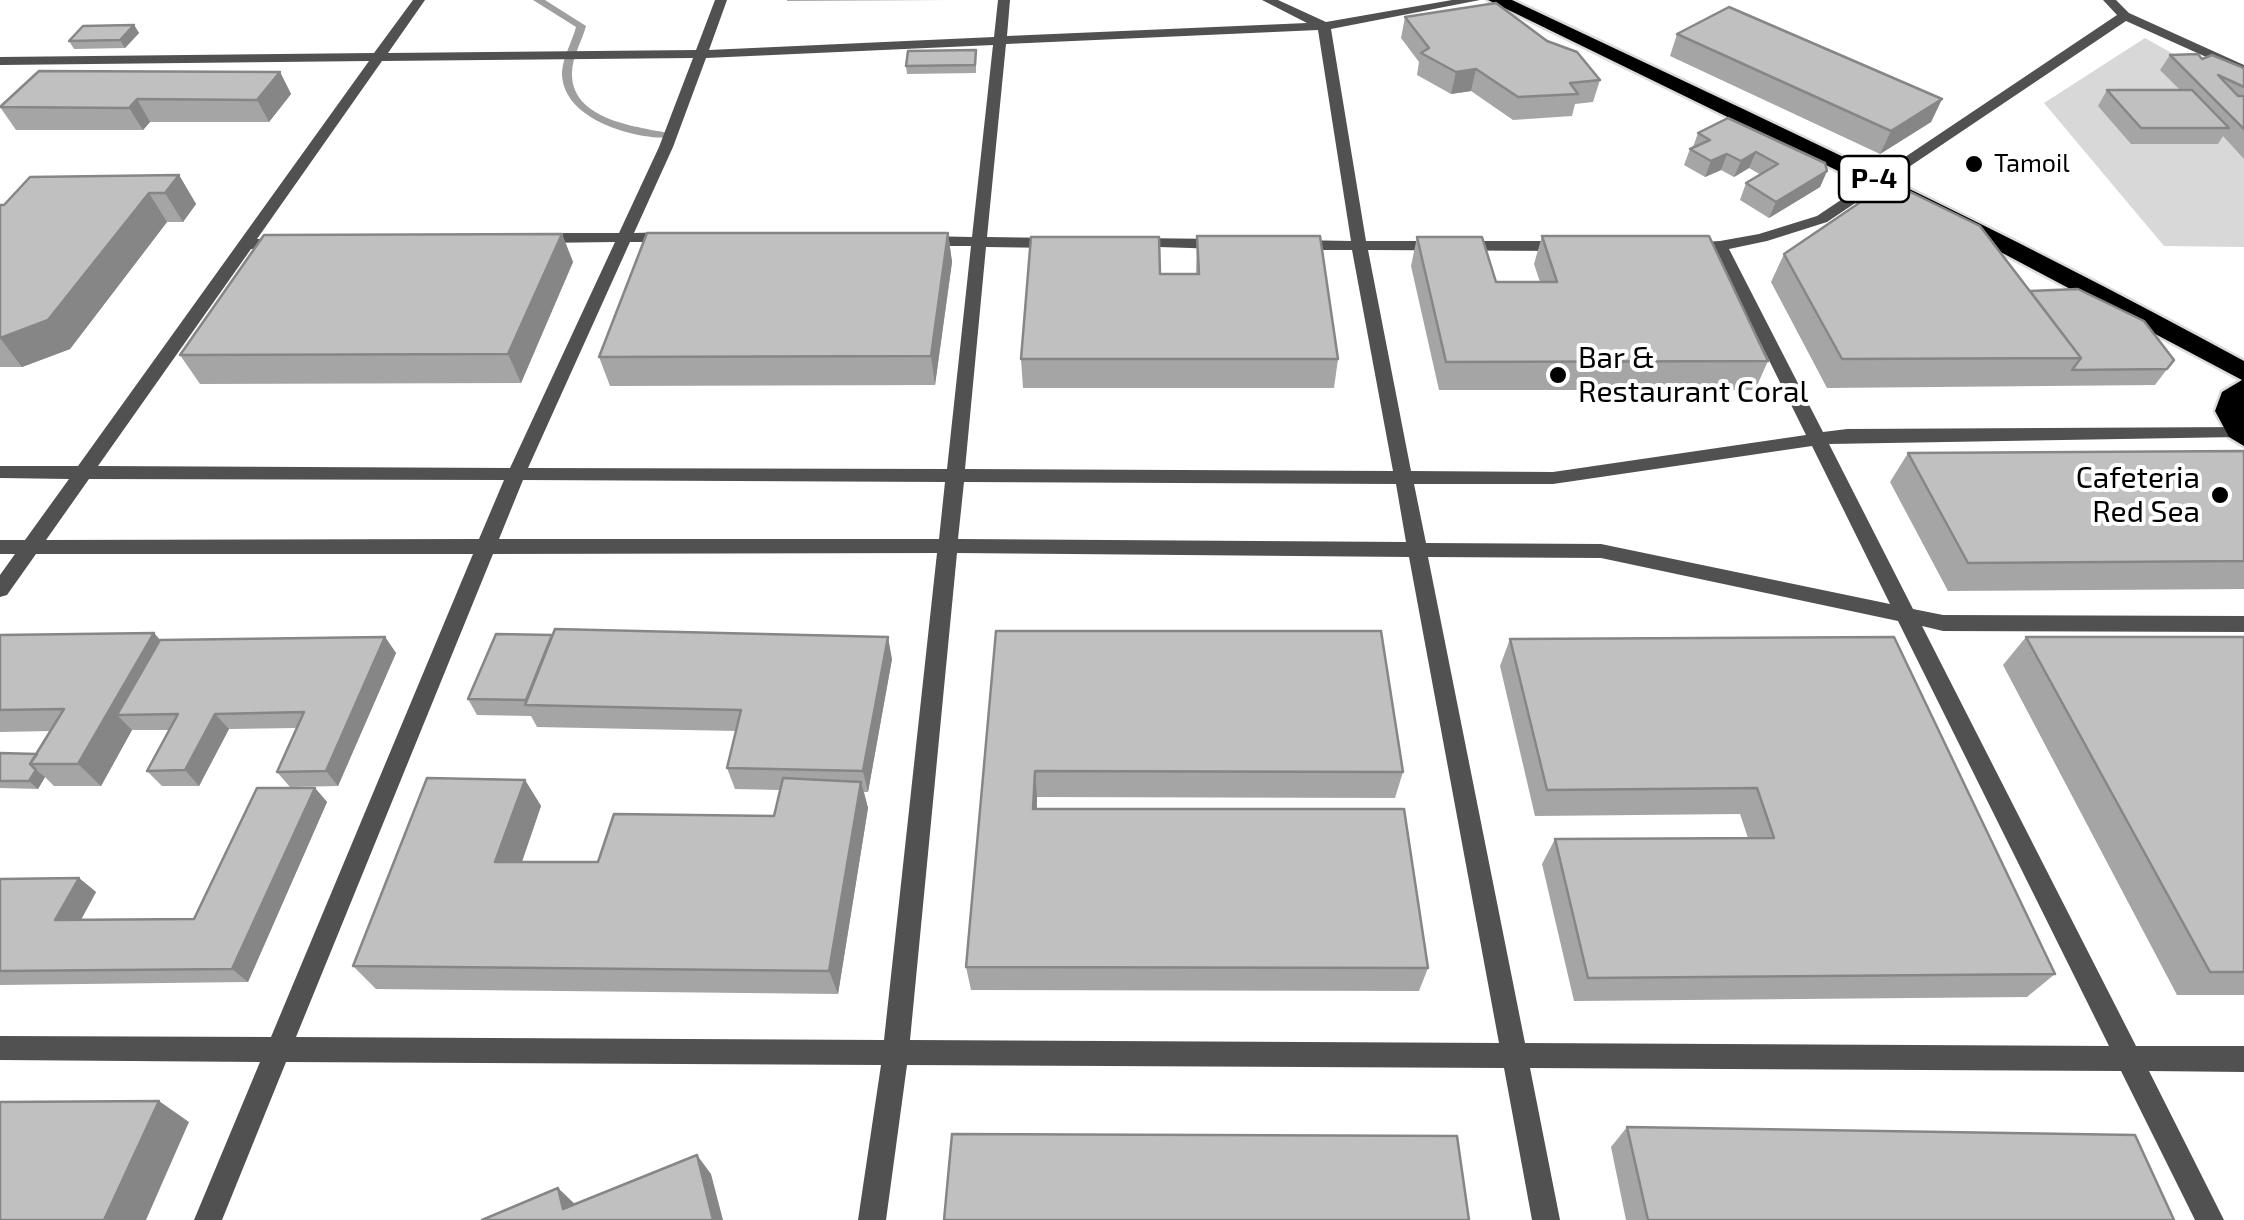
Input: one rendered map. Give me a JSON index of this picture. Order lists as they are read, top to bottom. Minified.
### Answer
{"streets":{"highway":["P-4"]},"places":["Tamoil","Bar & Restaurant Coral","Cafeteria Red Sea"]}
